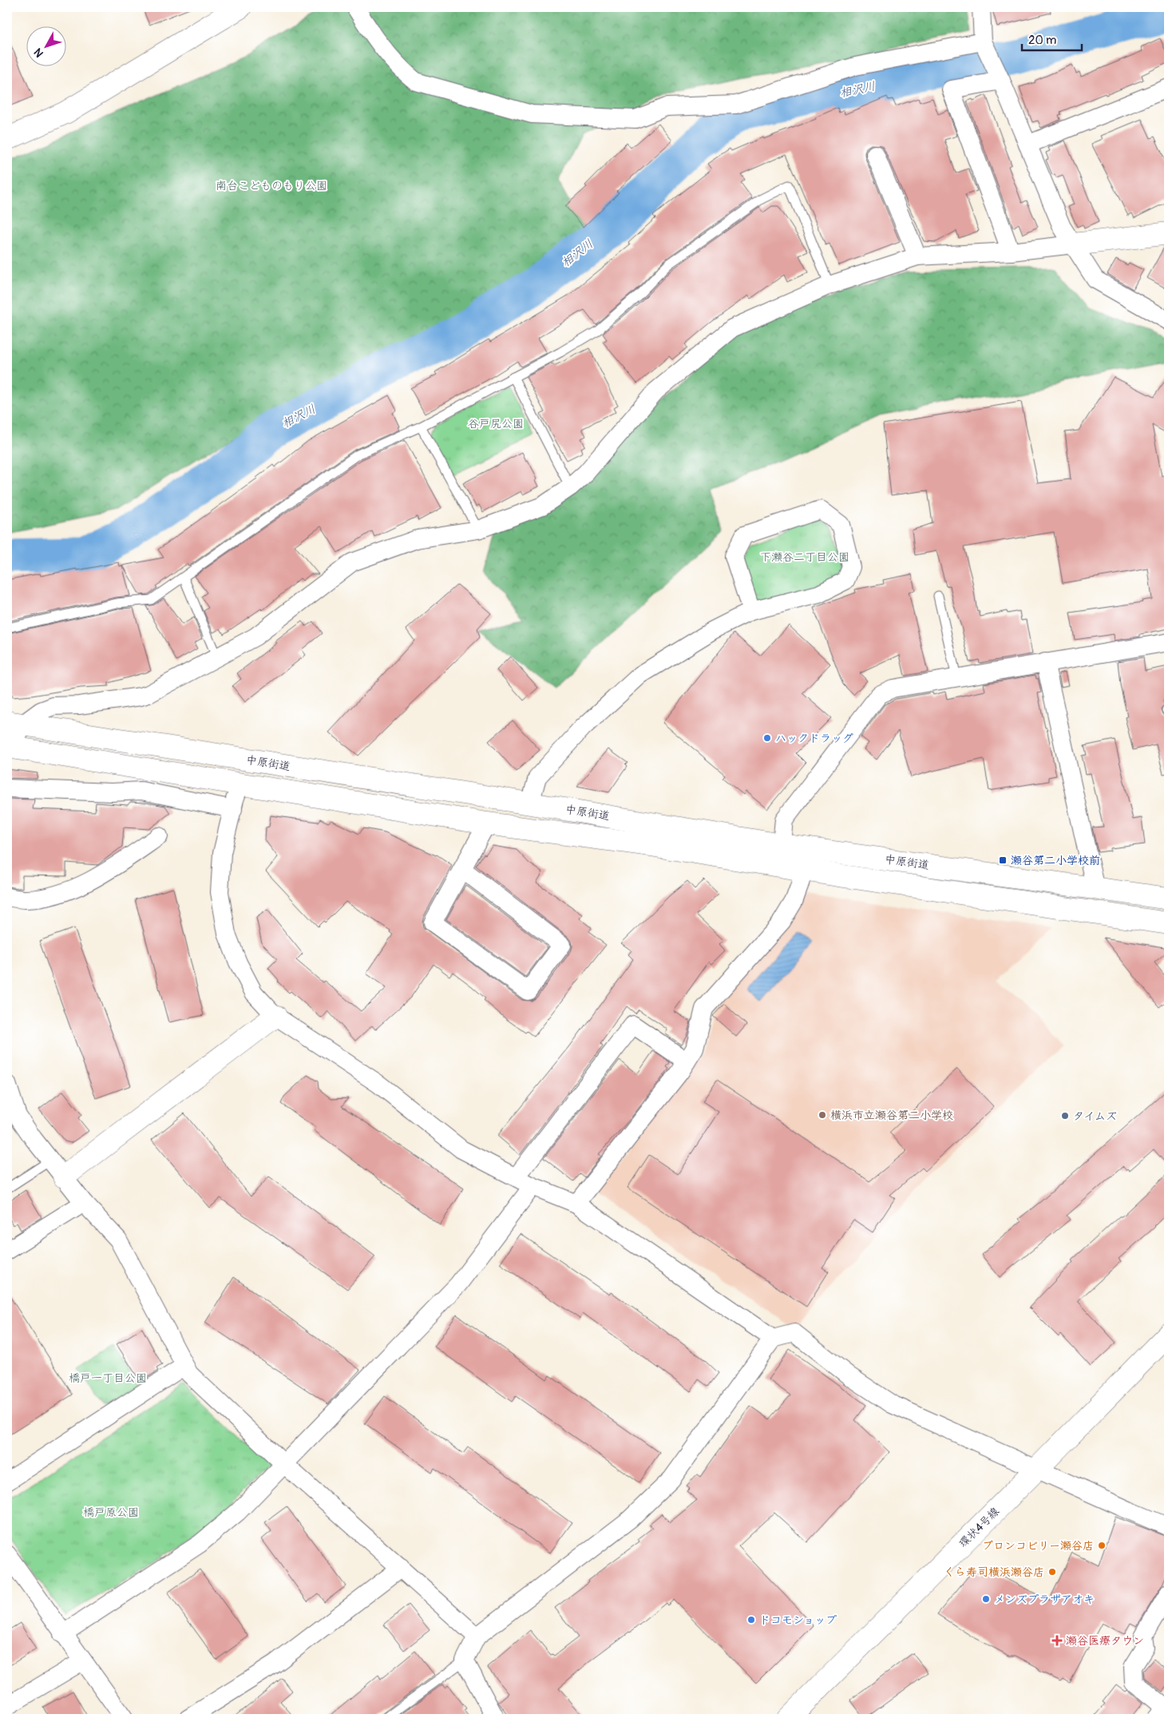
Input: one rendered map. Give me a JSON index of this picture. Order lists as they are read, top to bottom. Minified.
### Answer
{"streets":{"main road":["中原街道","環状4号線"]},"water":["相沢川"],"parks":["南台こどものもり公園","谷戸尻公園","下瀬谷二丁目公園","橋戸一丁目公園","橋戸原公園"],"places":{"other":["ハックドラッグ","横浜市立瀬谷第二小学校","タイムズ","ブロンコビリー瀬谷店","くら寿司横浜瀬谷店","メンズプラザアオキ","ドコモショップ"],"transit":["瀬谷第二小学校前"],"health":["瀬谷医療タウン"]},"scale_bar":"20 m","north":"bottom left"}
